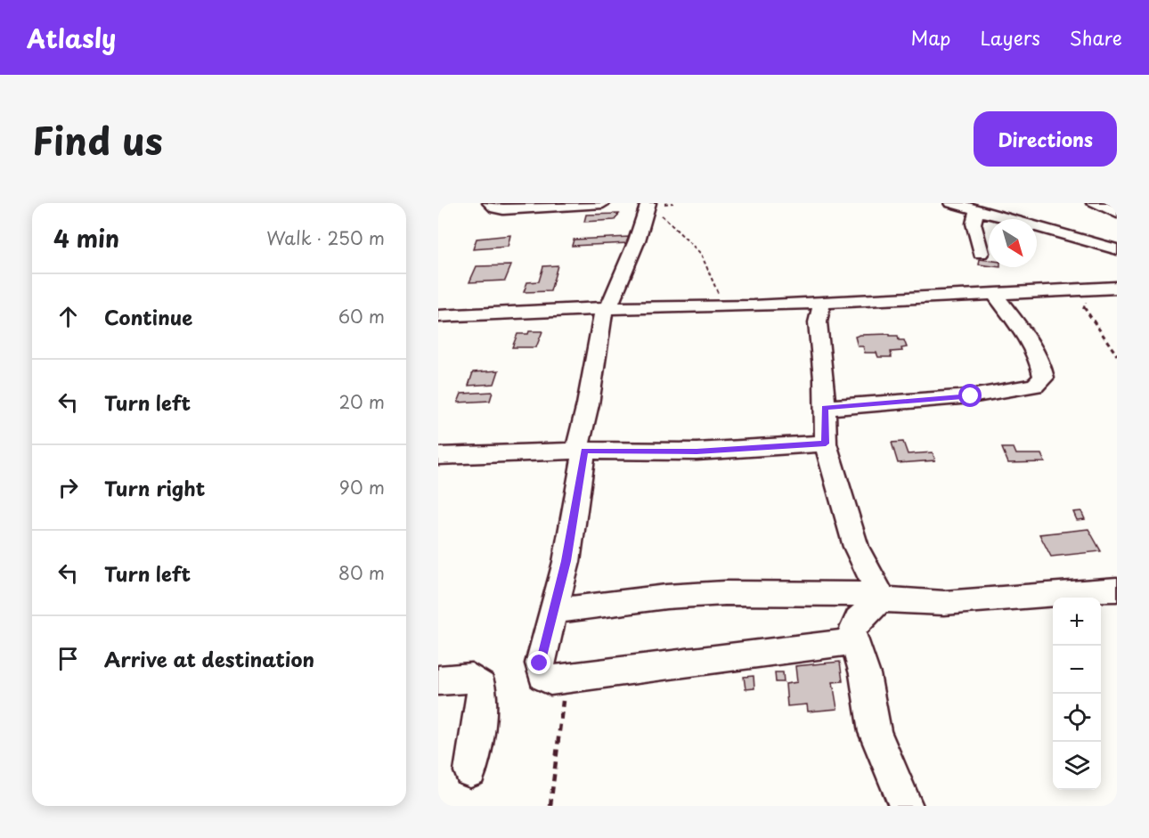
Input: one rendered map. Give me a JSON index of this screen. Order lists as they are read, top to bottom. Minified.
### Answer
{"north":"bottom right","page":{"header":"Atlasly","nav":["Map","Layers","Share"],"title":"Find us","buttons":"Directions","heading":["4 min","Walk · 250 m"],"list":[["Continue","60 m"],["Turn left","20 m"],["Turn right","90 m"],["Turn left","80 m"],"Arrive at destination"],"map_buttons":["+","−"]}}
